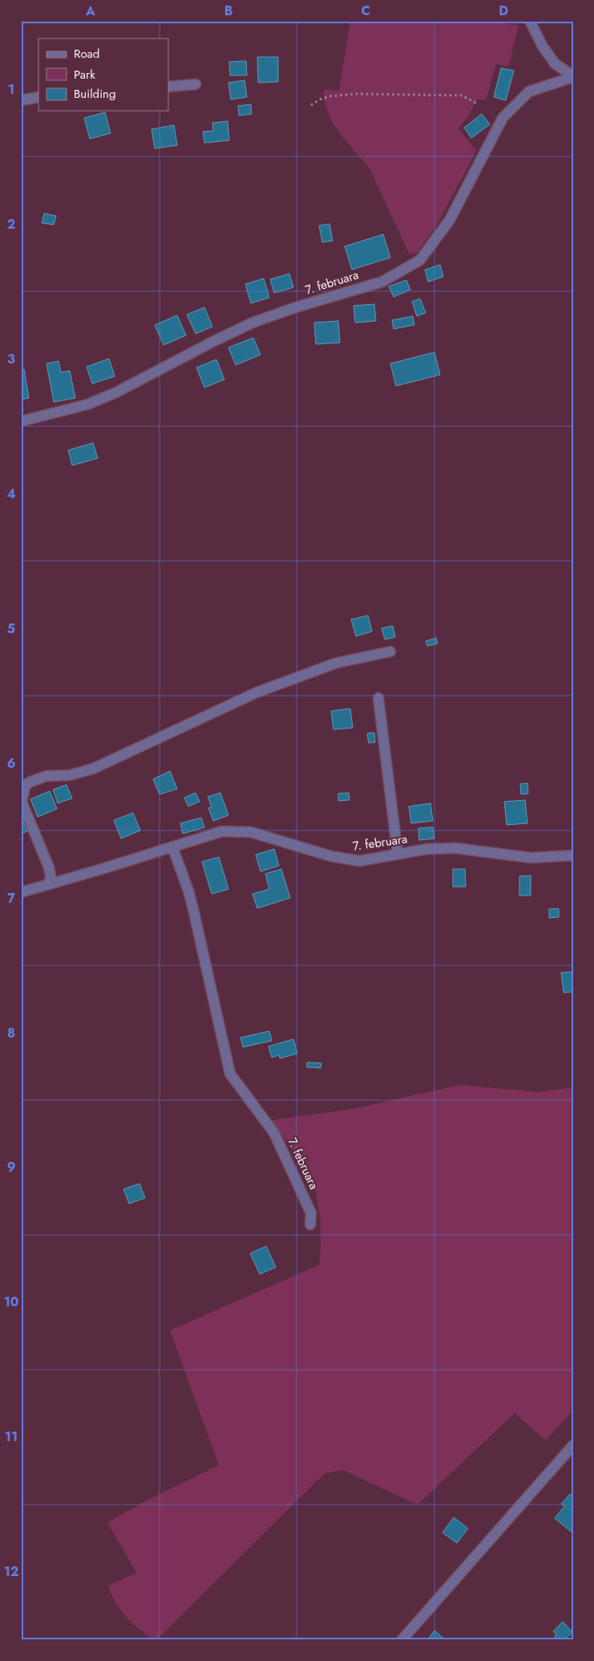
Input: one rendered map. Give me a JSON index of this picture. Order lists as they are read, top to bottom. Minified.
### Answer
{"streets":{"street":["7. februara"]},"legend":["Road","Park","Building"],"grid":{"columns":["A","B","C","D"],"rows":["1","2","3","4","5","6","7","8","9","10","11","12"]}}
